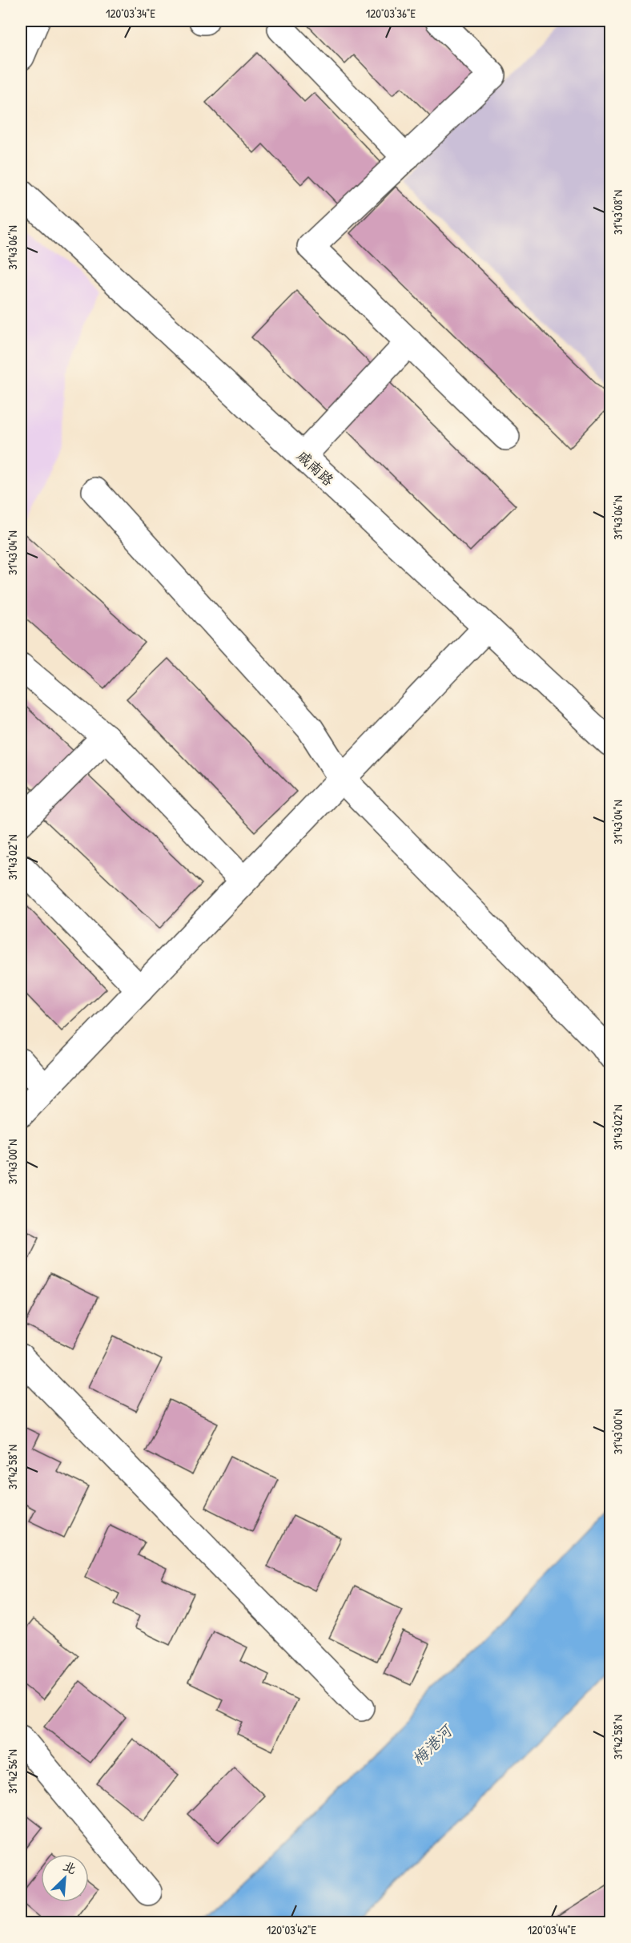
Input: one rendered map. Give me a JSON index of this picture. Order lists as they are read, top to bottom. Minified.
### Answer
{"streets":{"street":["戚南路"]},"water":["梅港河"],"north":"top right","coordinates":["120°03'34\"E","120°03'36\"E","31°43'08\"N","31°43'06\"N","31°43'04\"N","31°43'02\"N","31°43'00\"N","31°42'58\"N","31°42'56\"N","120°03'42\"E","120°03'44\"E"]}
